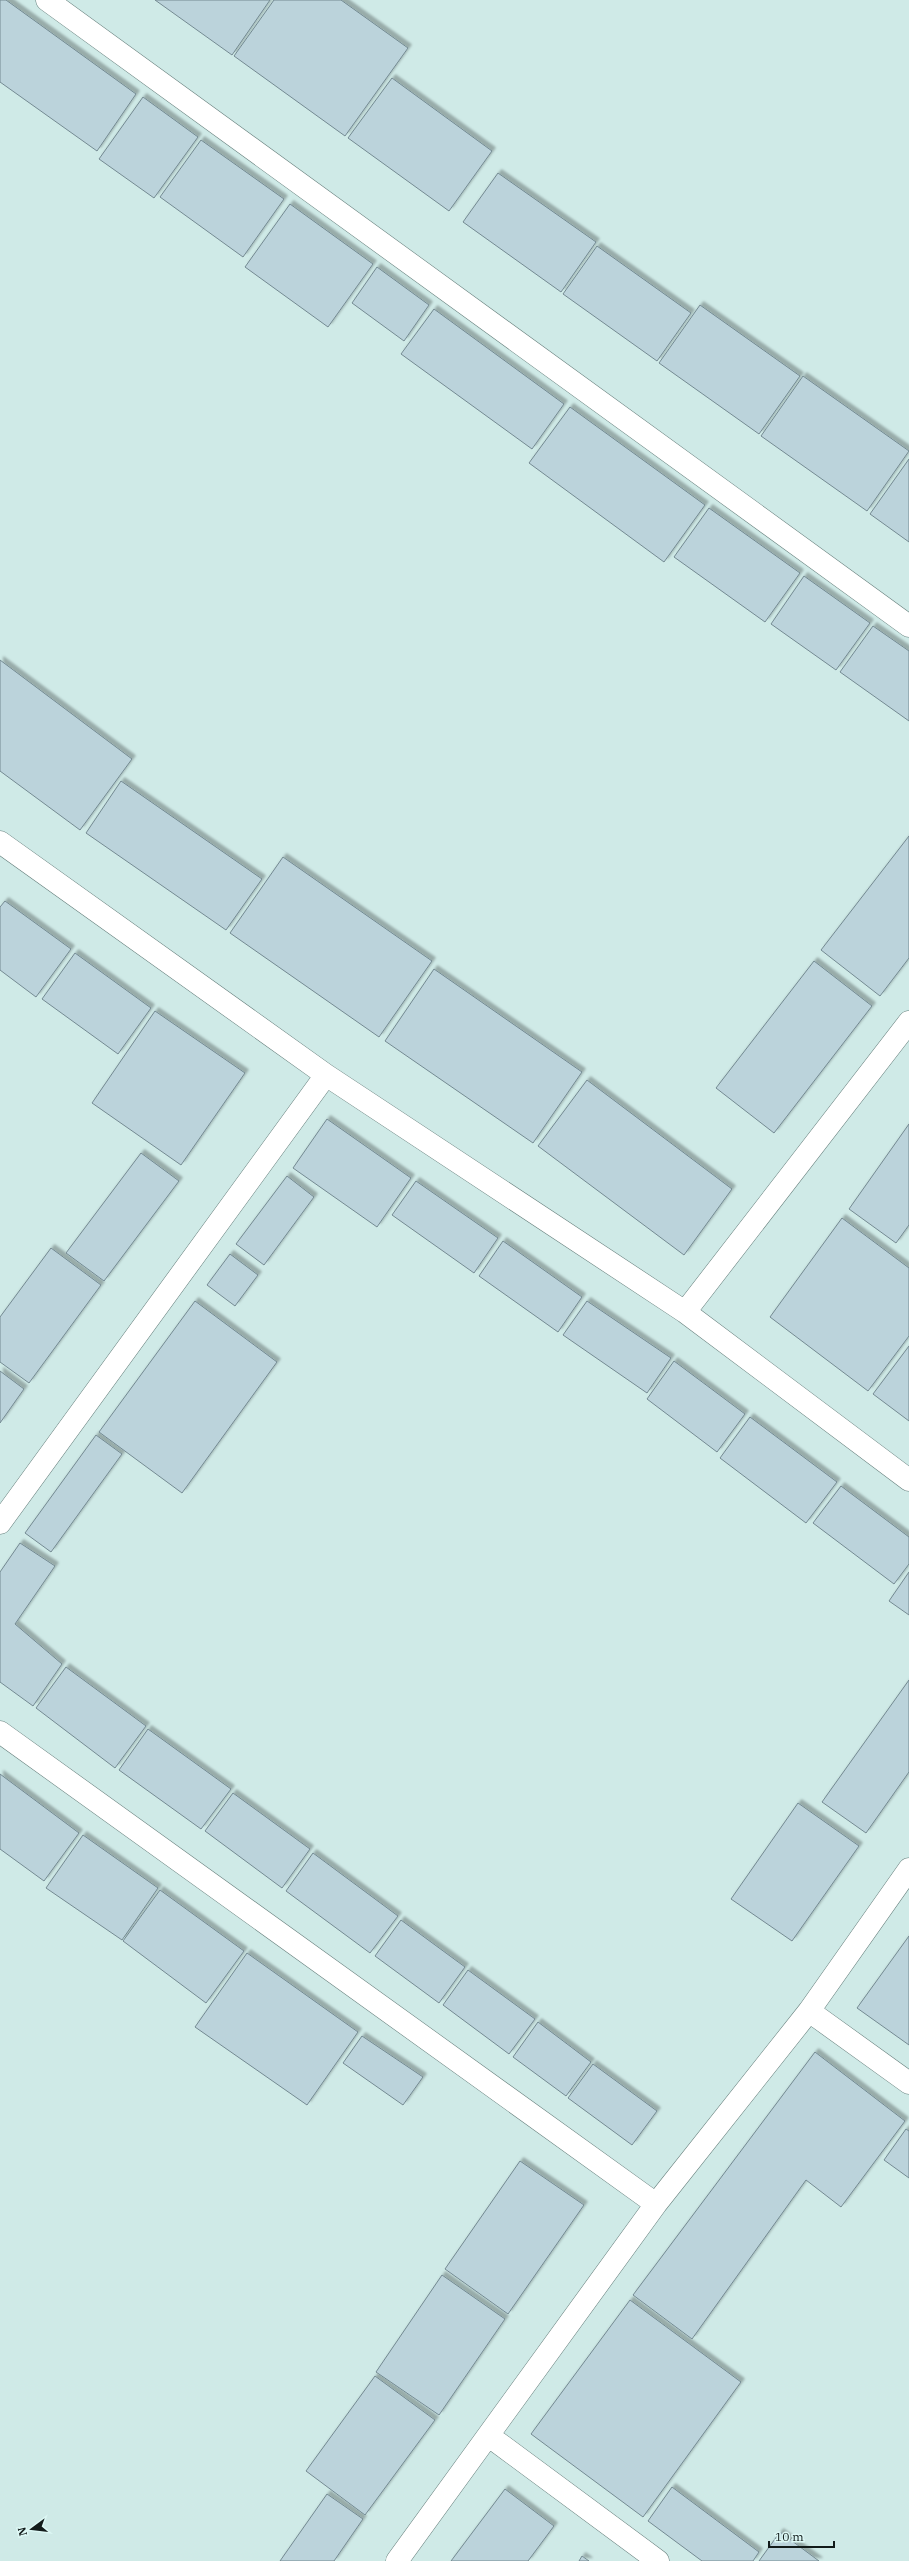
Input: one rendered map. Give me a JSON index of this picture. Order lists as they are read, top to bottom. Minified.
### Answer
{"scale_bar":"10 m","north":"left"}
